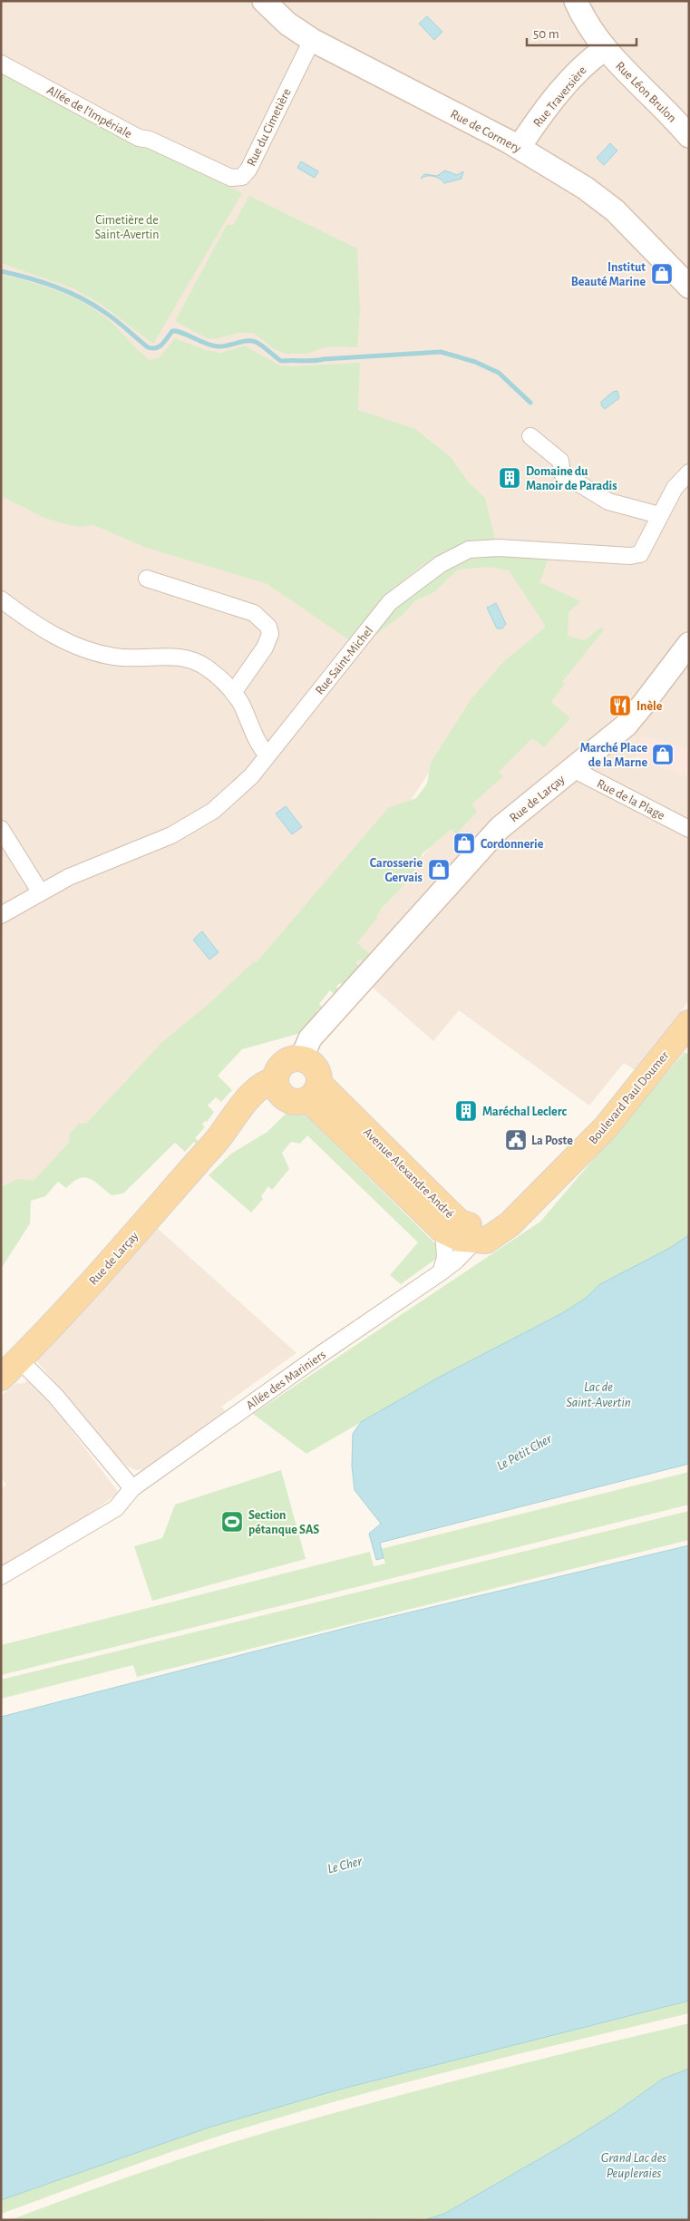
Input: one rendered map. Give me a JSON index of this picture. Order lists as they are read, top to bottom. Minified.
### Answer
{"streets":{"main road":["Rue Léon Brulon","Rue Traversière","Rue de Cormery","Rue de Larçay","Boulevard Paul Doumer","Avenue Alexandre André"],"street":["Allée de l'Impériale","Rue du Cimetière","Rue Saint-Michel","Rue de la Plage","Allée des Mariniers"]},"crossings":[["Rue Léon Brulon","Rue Traversière"],["Rue Traversière","Rue de Cormery"],["Allée de l'Impériale","Rue du Cimetière"],["Rue du Cimetière","Rue de Cormery"],["Rue de Larçay","Rue de la Plage"],["Rue de Larçay","Avenue Alexandre André"],["Boulevard Paul Doumer","Avenue Alexandre André"],["Avenue Alexandre André","Allée des Mariniers"]],"water":["Lac de Saint-Avertin","Le Petit Cher","Le Cher","Grand Lac des Peupleraies"],"parks":["Cimetière de Saint-Avertin"],"places":{"shop":["Institut Beauté Marine","Marché Place de la Marne","Cordonnerie","Carosserie Gervais"],"building":["Domaine du Manoir de Paradis","Maréchal Leclerc"],"restaurant":["Inèle"],"public building":["La Poste"],"sports":["Section pétanque SAS"]},"scale_bar":"50 m"}
